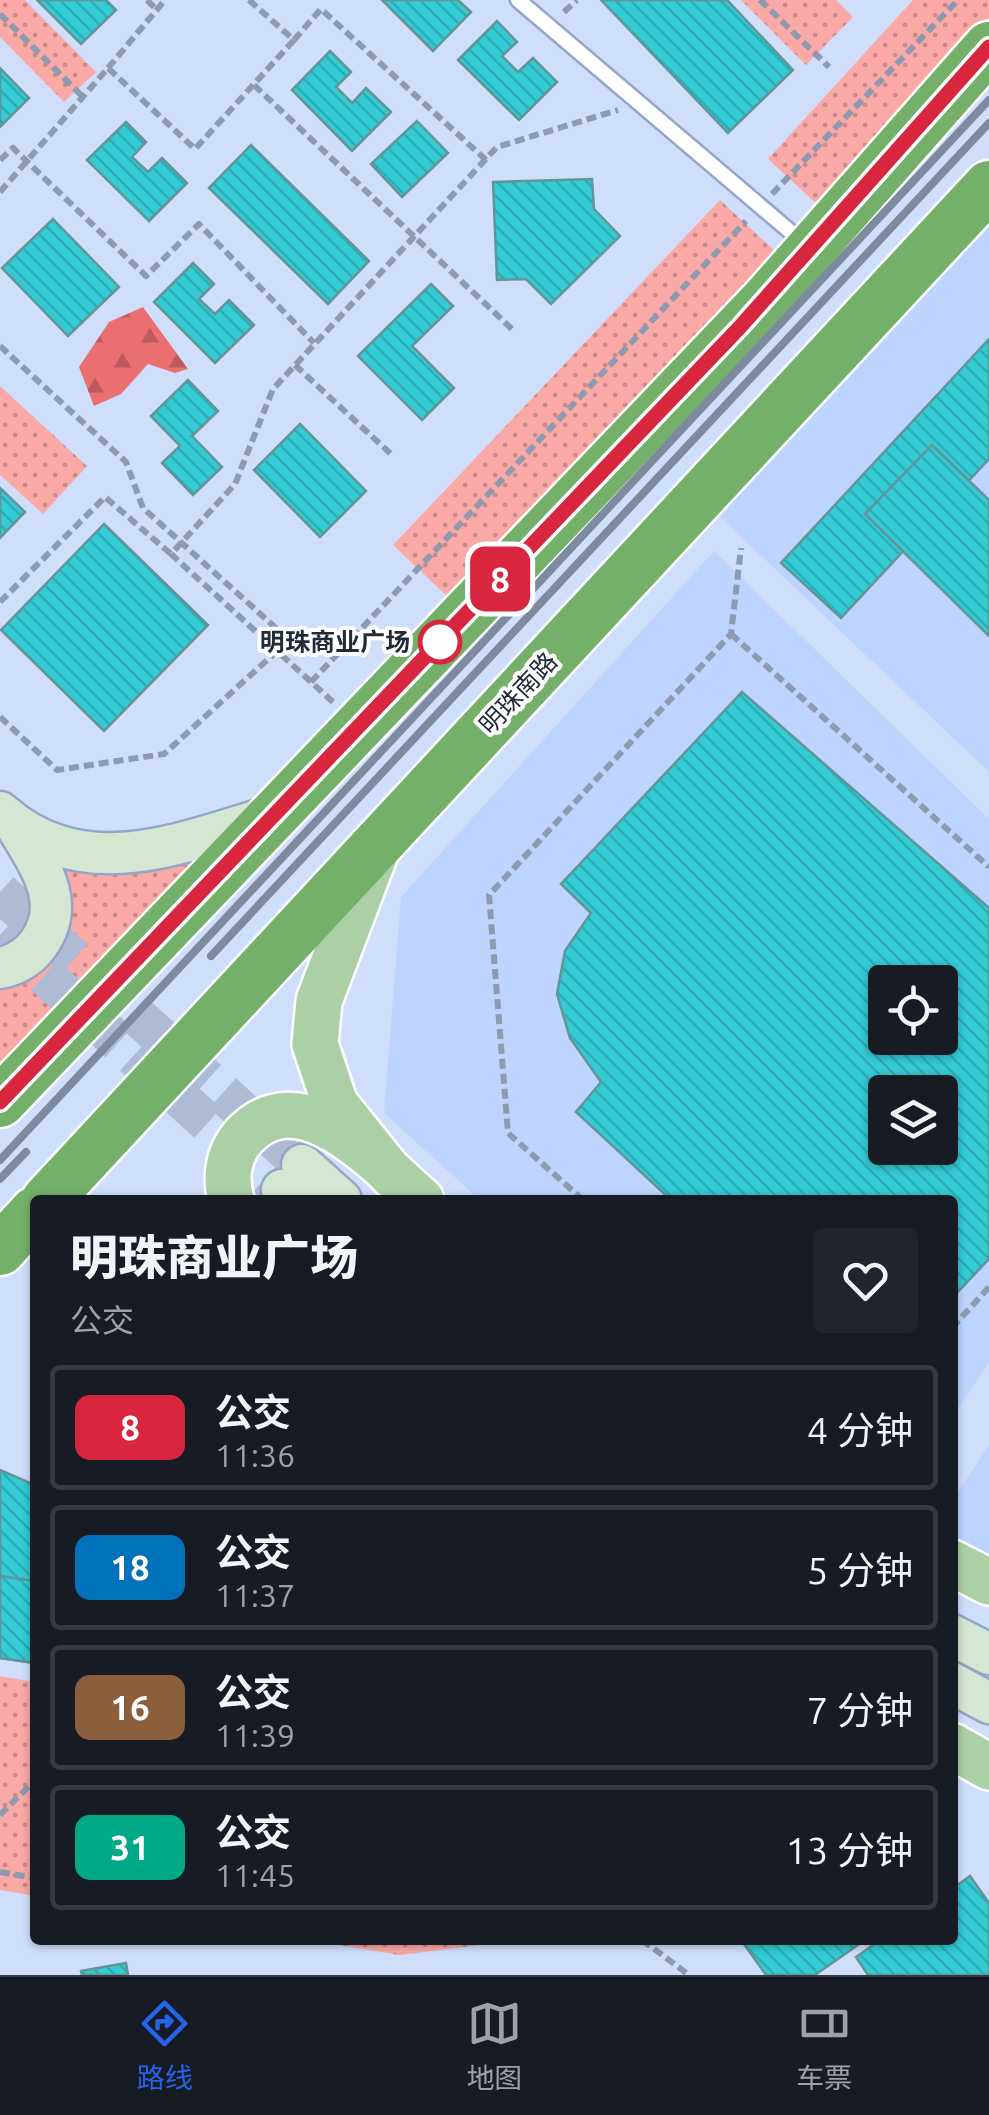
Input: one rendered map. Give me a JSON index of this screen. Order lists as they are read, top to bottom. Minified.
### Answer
{"streets":{"highway":["明珠南路"]},"places":["明珠商业广场"],"lines":["bus line 8"],"page":{"on_map":"8","heading":["明珠商业广场","公交"],"list":[{"mark":"8","name":"公交","note":"11:36","value":"4 分钟"},{"mark":"18","name":"公交","note":"11:37","value":"5 分钟"},{"mark":"16","name":"公交","note":"11:39","value":"7 分钟"},{"mark":"31","name":"公交","note":"11:45","value":"13 分钟"}],"tabs":["路线","地图","车票"]}}
